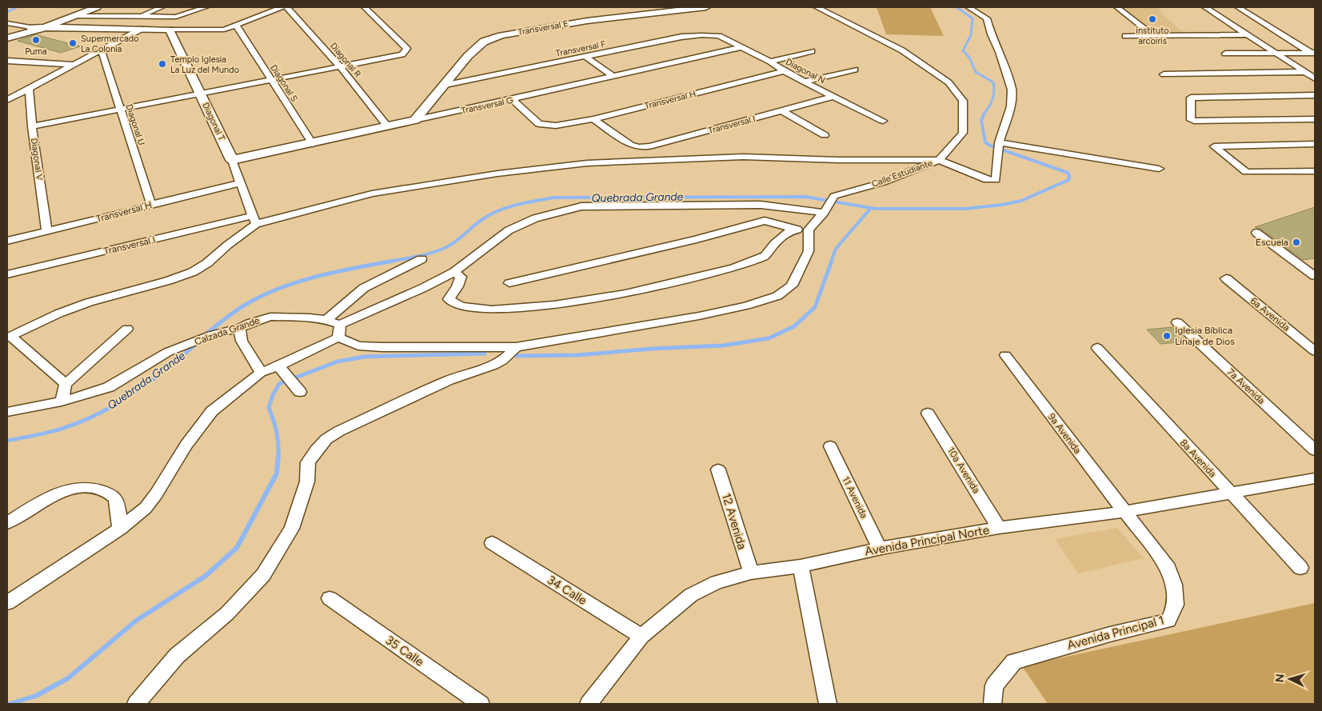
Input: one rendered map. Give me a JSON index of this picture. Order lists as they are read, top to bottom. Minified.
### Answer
{"streets":{"street":["Transversal E","Transversal F","Diagonal R","Diagonal N","Diagonal S","Transversal H","Transversal G","Diagonal T","Diagonal U","Transversal I","Diagonal V","Calle Estudiante","6a Avenida","Calzada Grande","7a Avenida","9a Avenida","8a Avenida","10a Avenida","11 Avenida","12 Avenida","Avenida Principal Norte","34 Calle","Avenida Principal 1","35 Calle"]},"crossings":[["Transversal E","Transversal F"],["Transversal E","Transversal G"],["Transversal F","Diagonal N"],["Diagonal R","Transversal G"],["Diagonal N","Transversal H"],["Diagonal N","Transversal G"],["Diagonal N","Transversal I"],["Diagonal S","Transversal G"],["Transversal H","Transversal G"],["Transversal H","Diagonal T"],["Transversal H","Diagonal U"],["Transversal H","Transversal I"],["Transversal H","Diagonal V"],["Transversal G","Diagonal T"],["Diagonal T","Transversal I"],["Transversal I","Calle Estudiante"],["9a Avenida","Avenida Principal Norte"],["9a Avenida","Avenida Principal 1"],["8a Avenida","Avenida Principal Norte"],["10a Avenida","Avenida Principal Norte"],["11 Avenida","Avenida Principal Norte"],["12 Avenida","Avenida Principal Norte"],["Avenida Principal Norte","34 Calle"],["Avenida Principal Norte","Avenida Principal 1"]],"water":["Quebrada Grande"],"places":["instituto arcoiris","Puma","Supermercado La Colonia","Templo Iglesia La Luz del Mundo","Escuela","Iglesia Bíblica Linaje de Dios"],"north":"left"}
